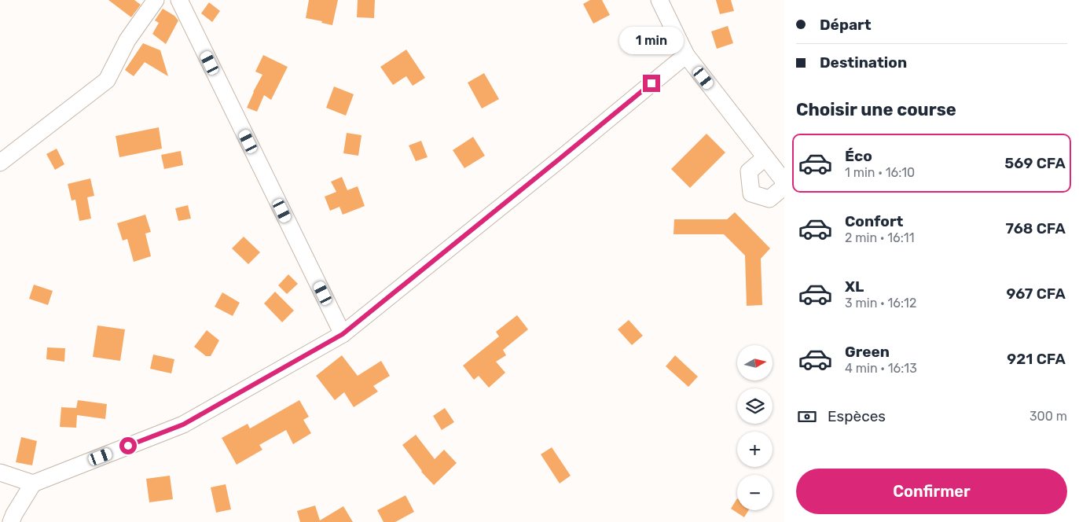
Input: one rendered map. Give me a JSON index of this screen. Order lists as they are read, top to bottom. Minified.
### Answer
{"north":"right","page":{"banner":["Départ","Destination"],"bubble":"1 min","heading":"Choisir une course","list":[{"name":"Éco","note":"1 min · 16:10","value":"569 CFA"},{"name":"Confort","note":"2 min · 16:11","value":"768 CFA"},{"name":"XL","note":"3 min · 16:12","value":"967 CFA"},{"name":"Green","note":"4 min · 16:13","value":"921 CFA"}],"map_buttons":["+","−"],"pay":["Espèces","300 m"],"buttons":"Confirmer"}}
